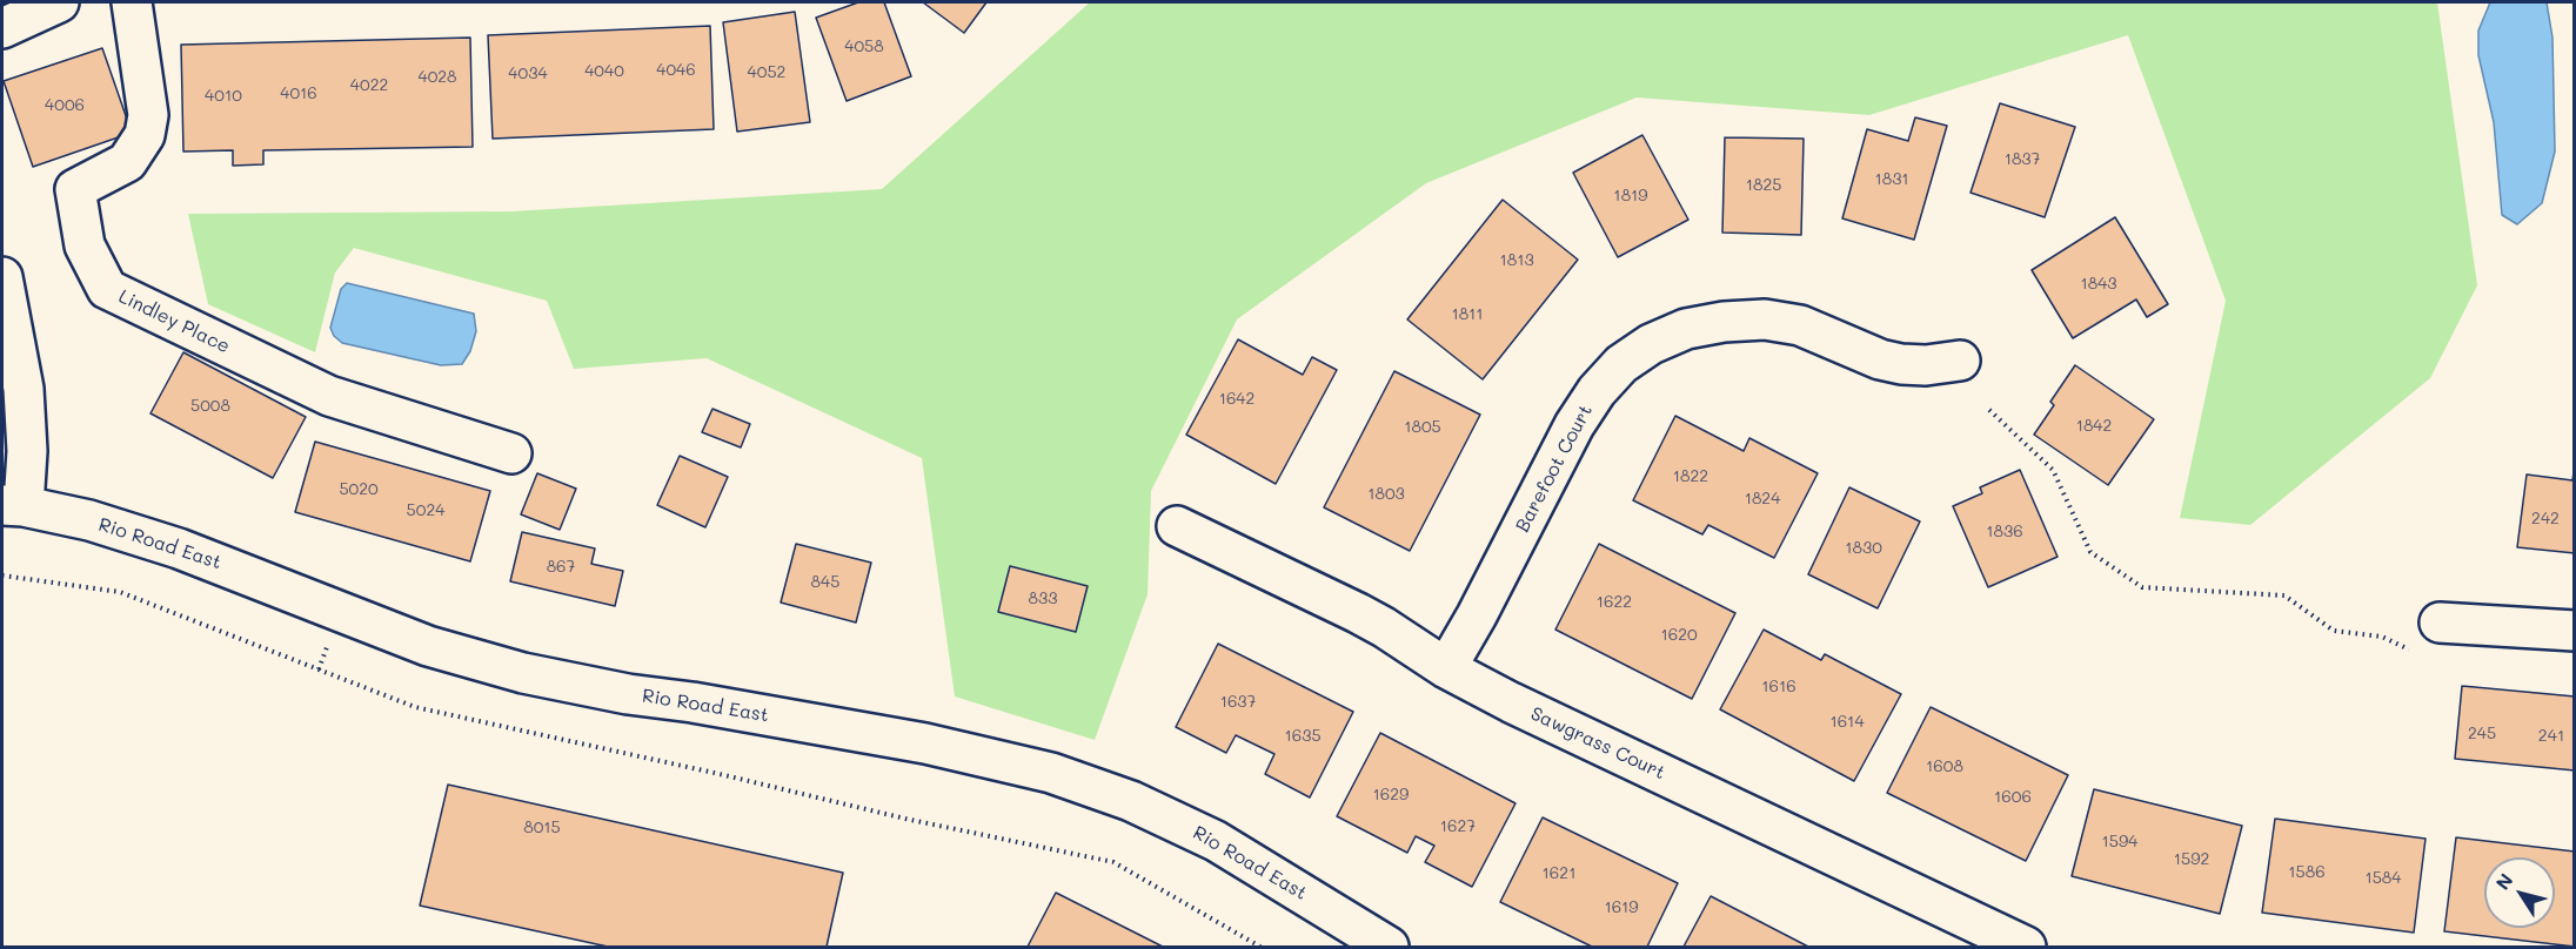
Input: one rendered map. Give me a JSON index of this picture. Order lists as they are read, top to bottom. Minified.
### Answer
{"streets":{"street":["Lindley Place","Barefoot Court","Rio Road East","Sawgrass Court"]},"crossings":[["Barefoot Court","Sawgrass Court"]],"house_numbers":["4058","4046","4040","4052","4034","4028","4022","4016","4010","4006","1837","1831","1825","1819","1813","1843","1811","1642","5008","1842","1805","1822","5020","1803","1824","5024","242","1836","1830","867","845","833","1622","1620","1616","1637","1614","245","1635","241","1608","1629","1606","1627","8015","1594","1592","1586","1621","1584","1619"],"north":"top left"}
